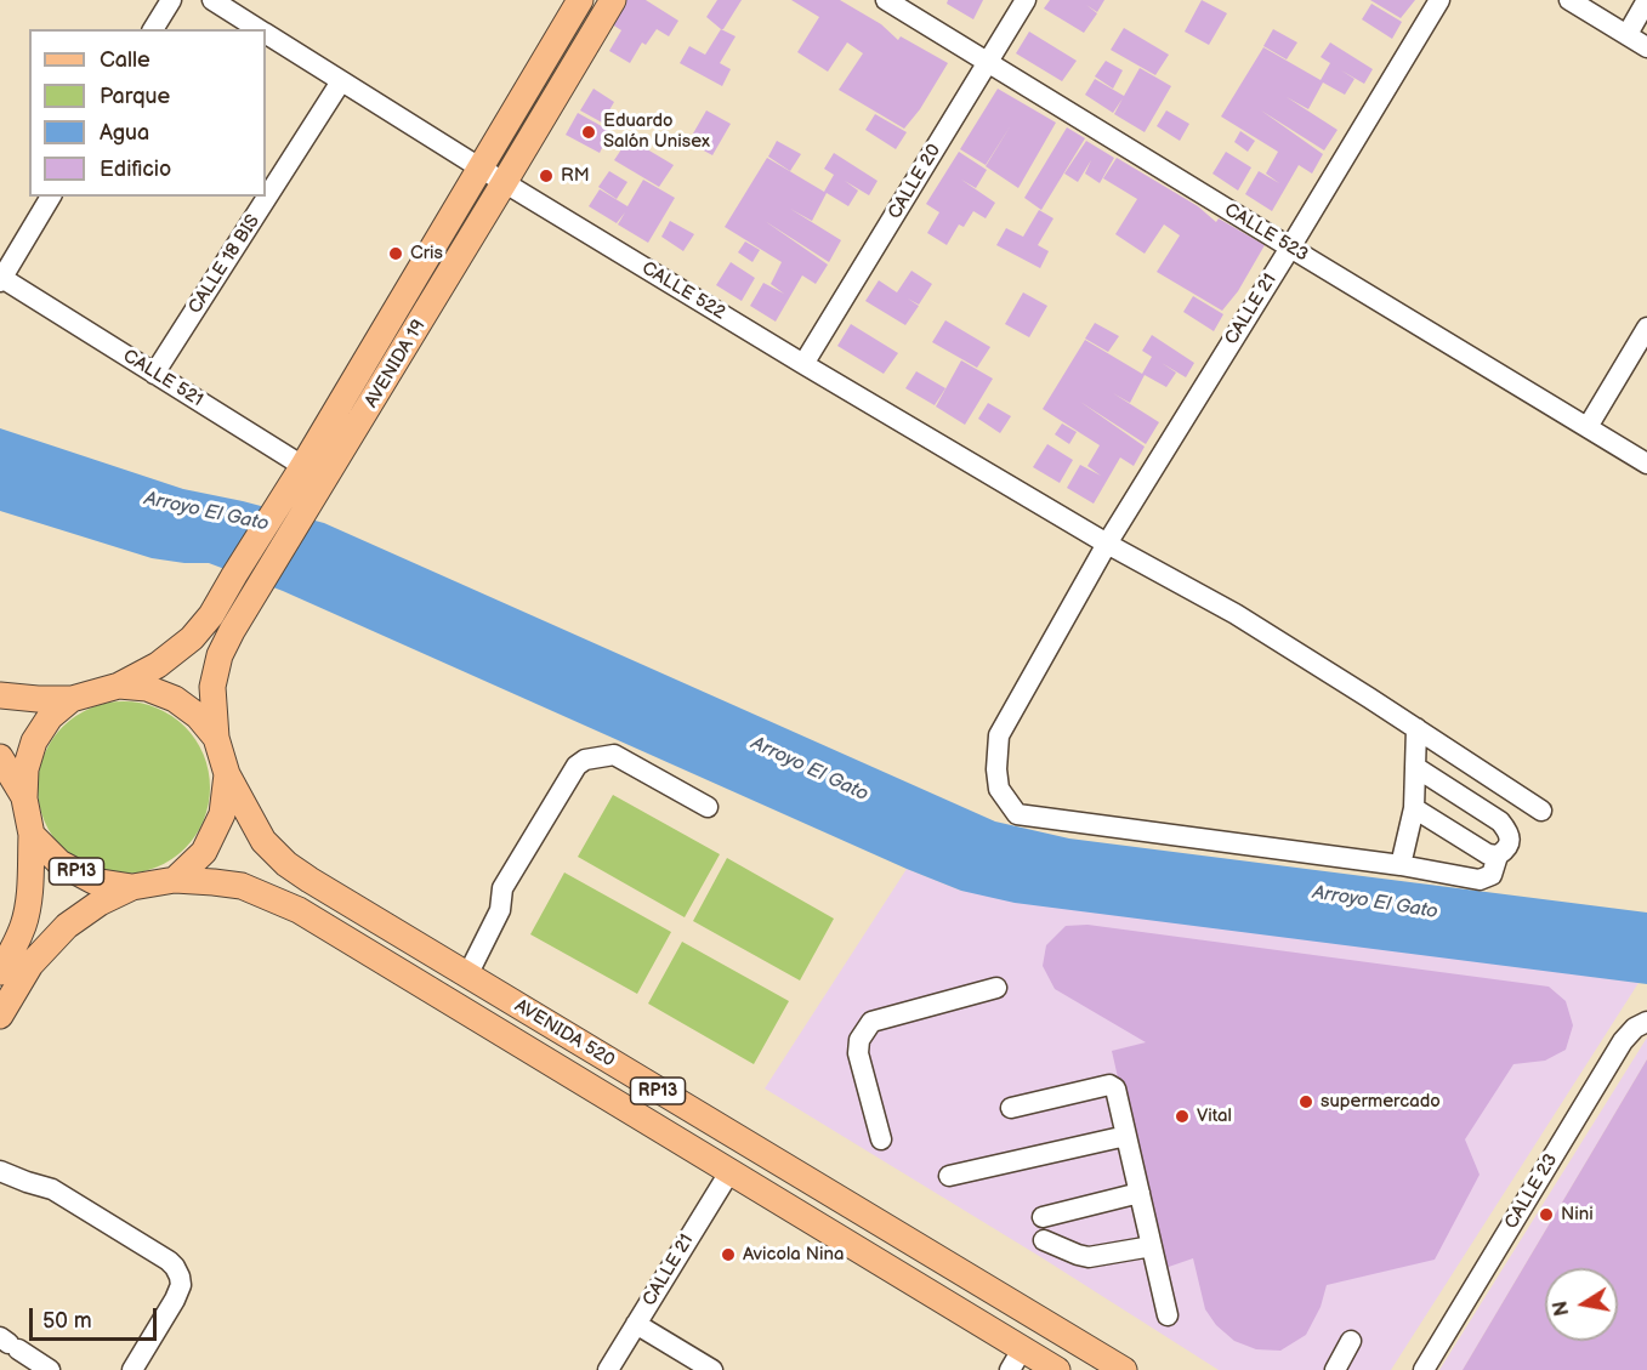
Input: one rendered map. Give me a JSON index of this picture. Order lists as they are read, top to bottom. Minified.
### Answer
{"streets":{"main road":["AVENIDA 19","RP13","AVENIDA 520"],"street":["CALLE 20","CALLE 523","CALLE 18 BIS","CALLE 522","CALLE 21","CALLE 521","CALLE 23"]},"crossings":[["CALLE 20","CALLE 523"],["CALLE 20","CALLE 522"],["CALLE 523","CALLE 21"],["CALLE 18 BIS","CALLE 522"],["CALLE 18 BIS","CALLE 521"],["CALLE 522","CALLE 21"],["CALLE 522","AVENIDA 19"],["CALLE 21","AVENIDA 520"],["AVENIDA 19","CALLE 521"],["AVENIDA 19","RP13"],["AVENIDA 19","AVENIDA 520"],["RP13","AVENIDA 520"]],"water":["Arroyo El Gato"],"places":["Eduardo Salón Unisex","RM","Cris","supermercado","Vital","Nini","Avicola Nina"],"legend":["Calle","Parque","Agua","Edificio"],"scale_bar":"50 m","north":"left"}
